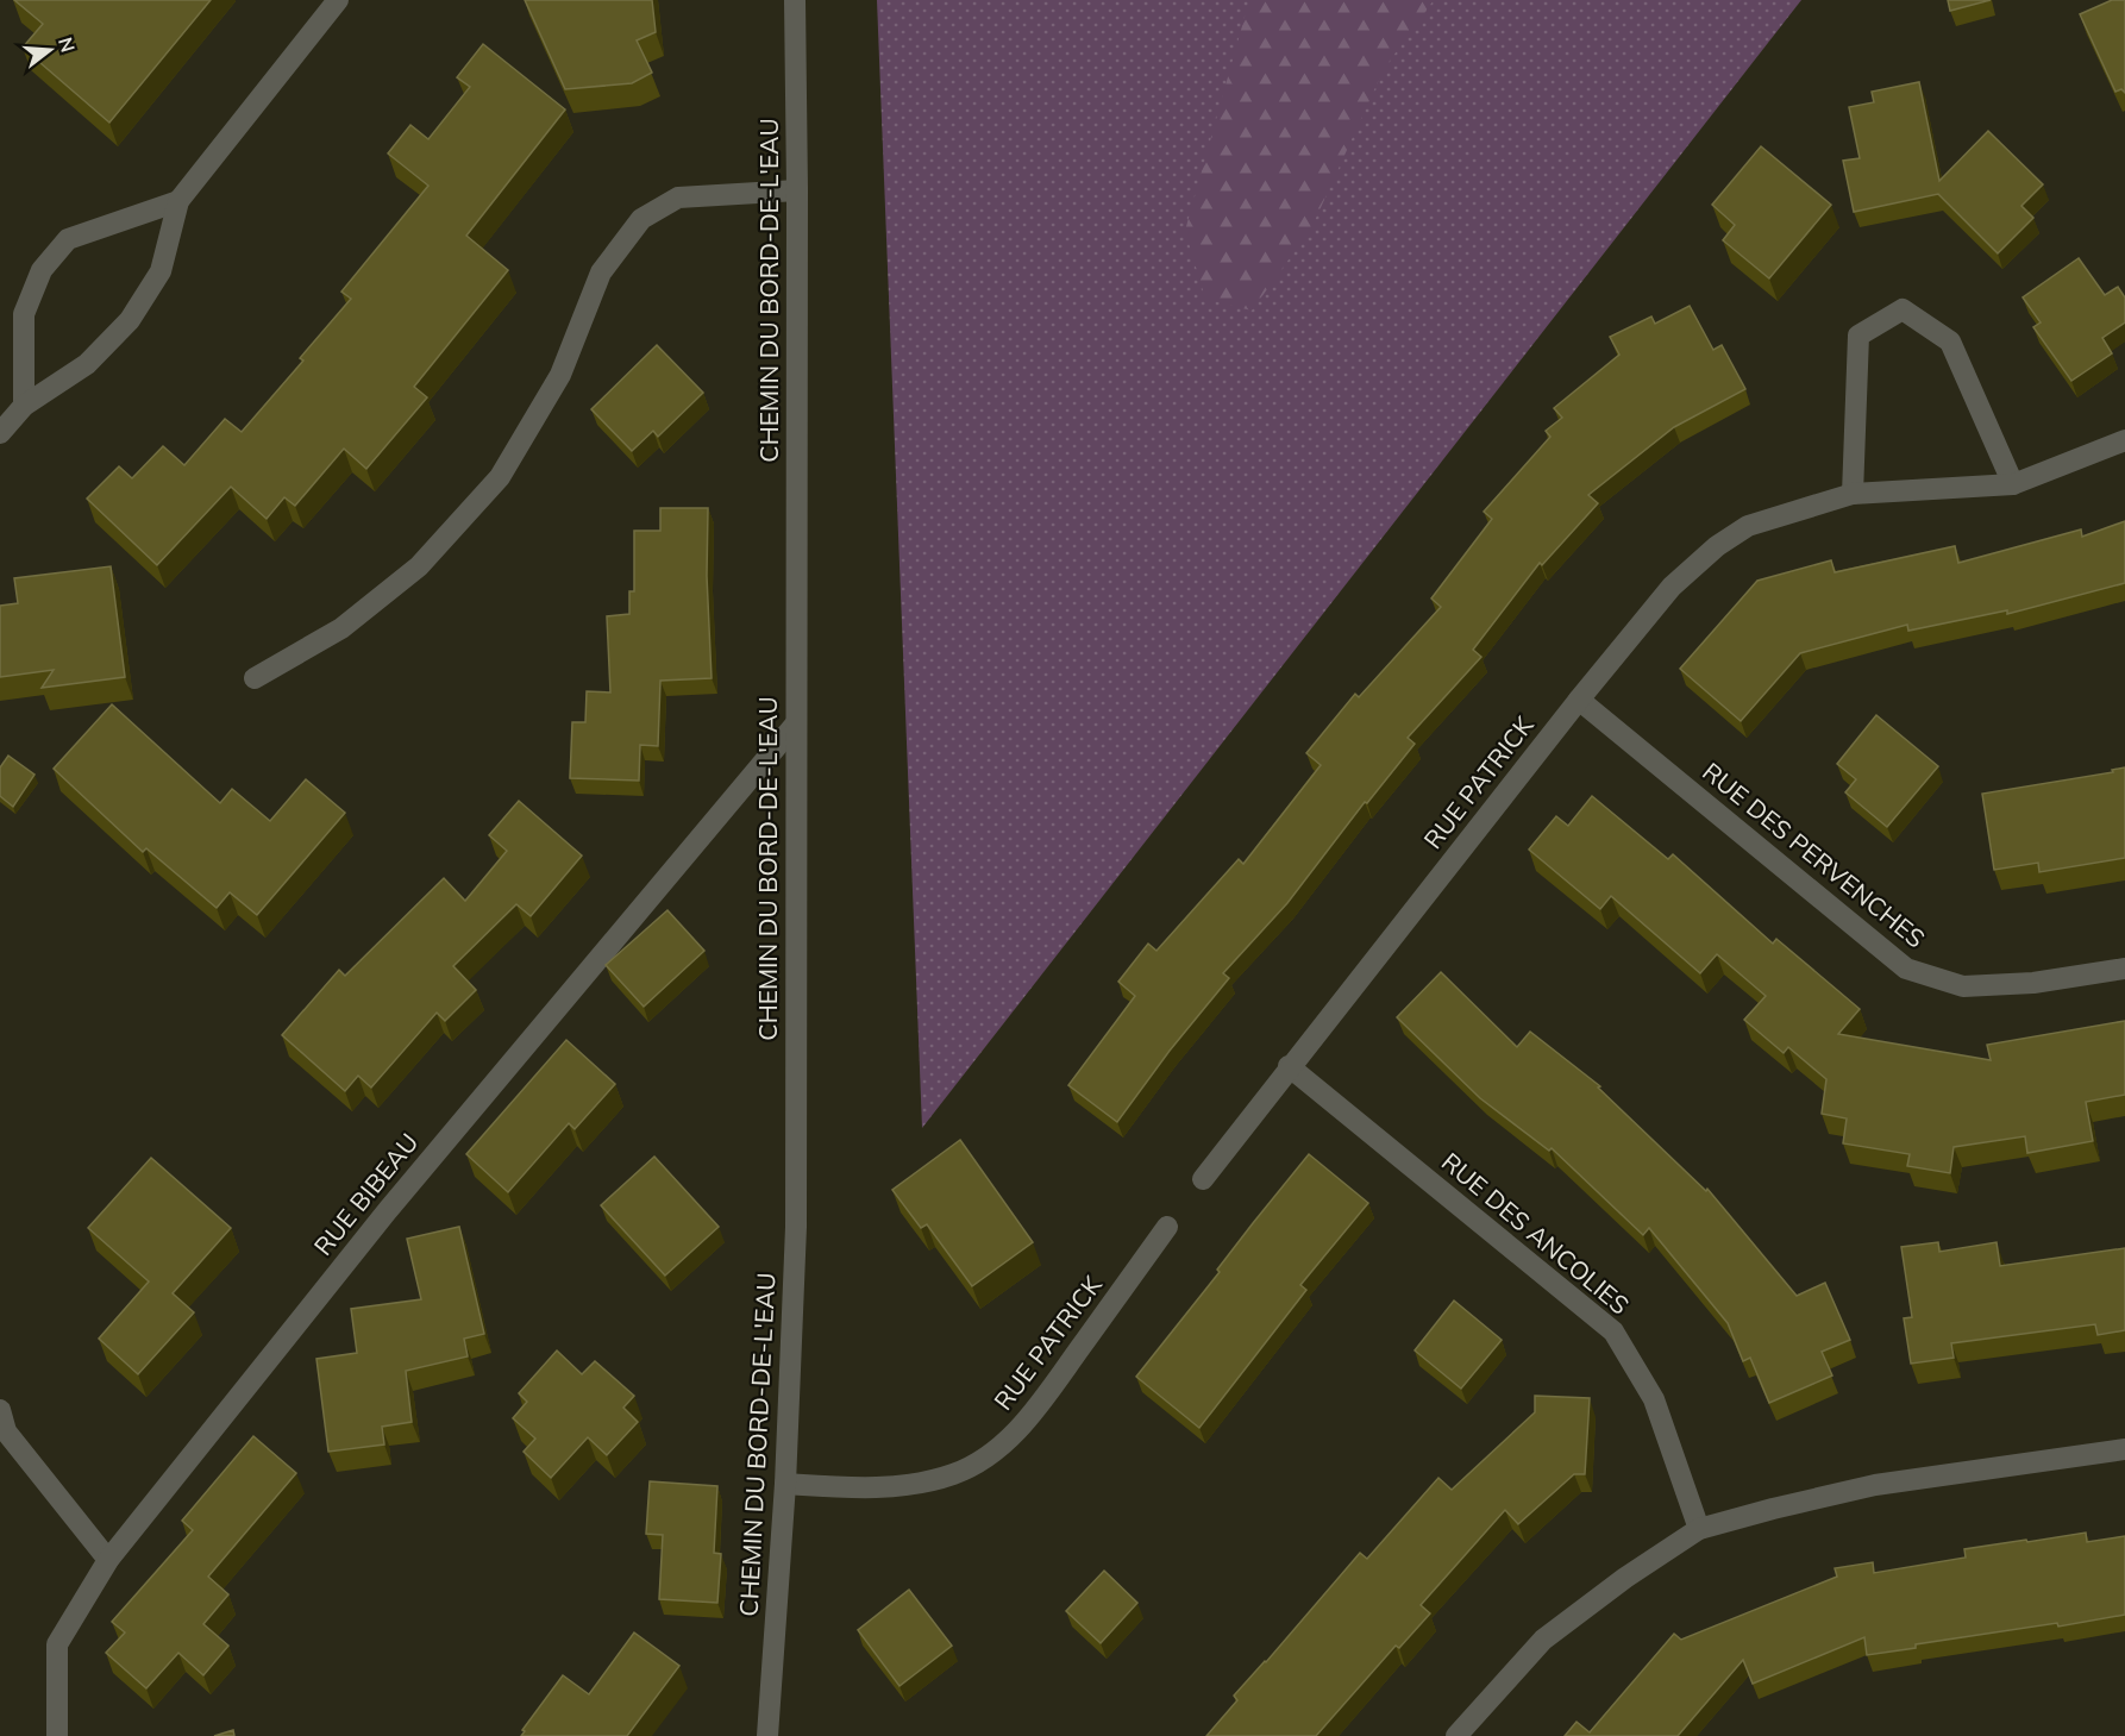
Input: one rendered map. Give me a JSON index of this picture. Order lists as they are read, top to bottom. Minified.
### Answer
{"streets":{"street":["CHEMIN DU BORD-DE-L'EAU","RUE PATRICK","RUE DES PERVENCHES","RUE BIBEAU","RUE DES ANCOLIES"]},"crossings":[["CHEMIN DU BORD-DE-L'EAU","RUE PATRICK"],["CHEMIN DU BORD-DE-L'EAU","RUE BIBEAU"],["RUE PATRICK","RUE DES PERVENCHES"],["RUE PATRICK","RUE DES ANCOLIES"]],"north":"right"}
